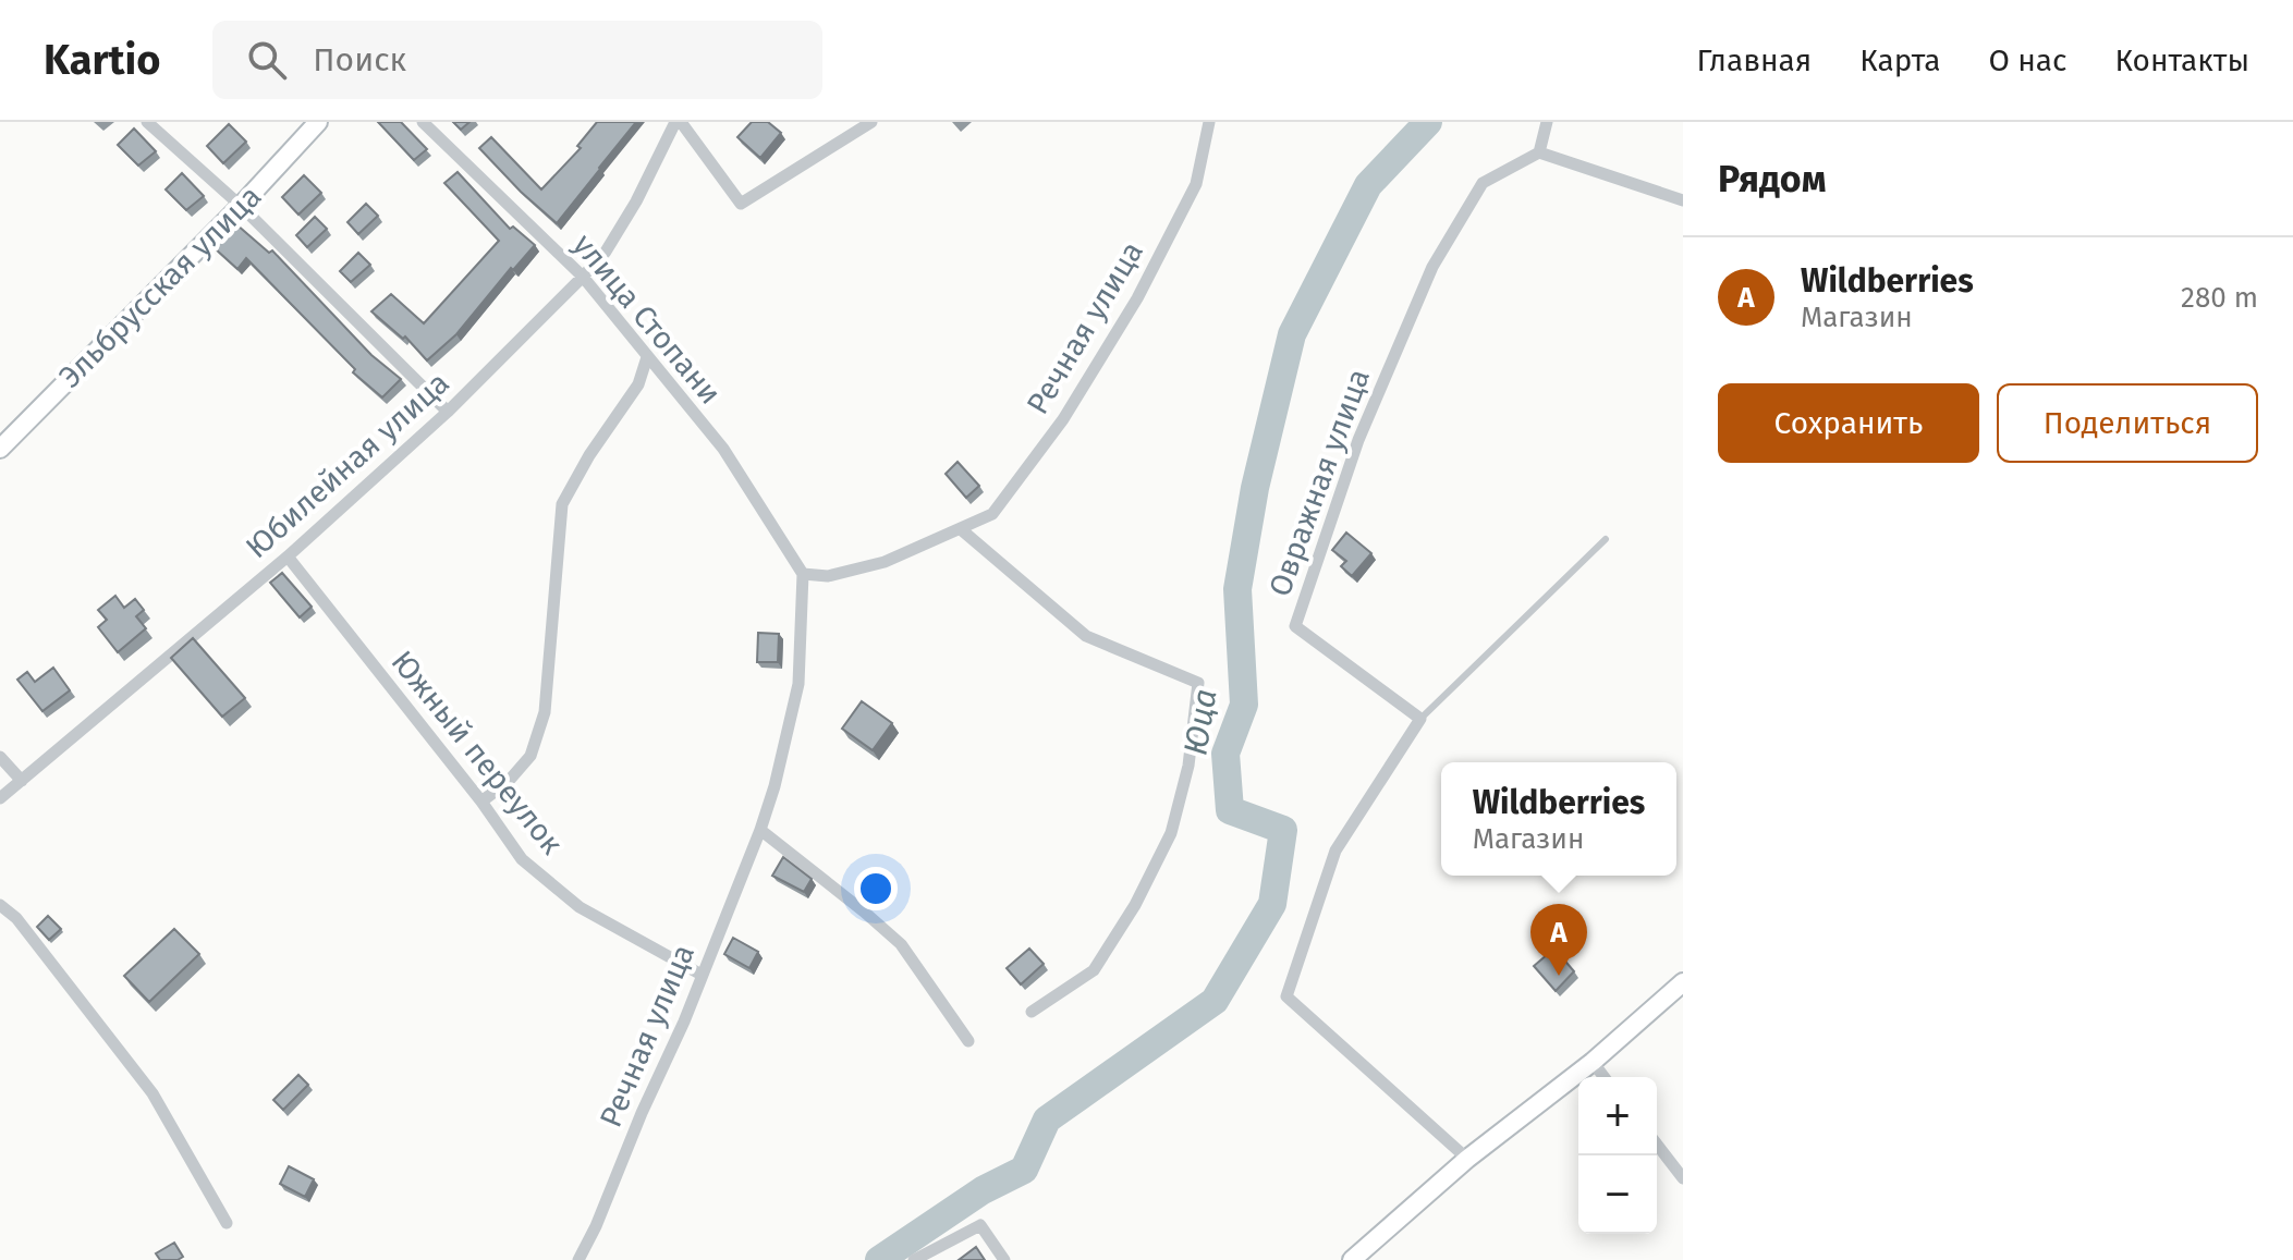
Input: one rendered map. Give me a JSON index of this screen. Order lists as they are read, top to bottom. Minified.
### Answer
{"streets":{"street":["Эльбрусская улица","улица Стопани","Речная улица","Юбилейная улица","Овражная улица","Южный переулок"]},"crossings":[["улица Стопани","Речная улица"],["улица Стопани","Юбилейная улица"],["Речная улица","Южный переулок"],["Юбилейная улица","Южный переулок"]],"water":["Юца"],"page":{"header":"Kartio","search":"Поиск","nav":["Главная","Карта","О нас","Контакты"],"heading":"Рядом","list":[{"mark":"A","name":"Wildberries","note":"Магазин","value":"280 m"}],"buttons":["Сохранить","Поделиться"],"popup":["Wildberries","Магазин"],"pins":"A","map_buttons":["+","−"]}}
